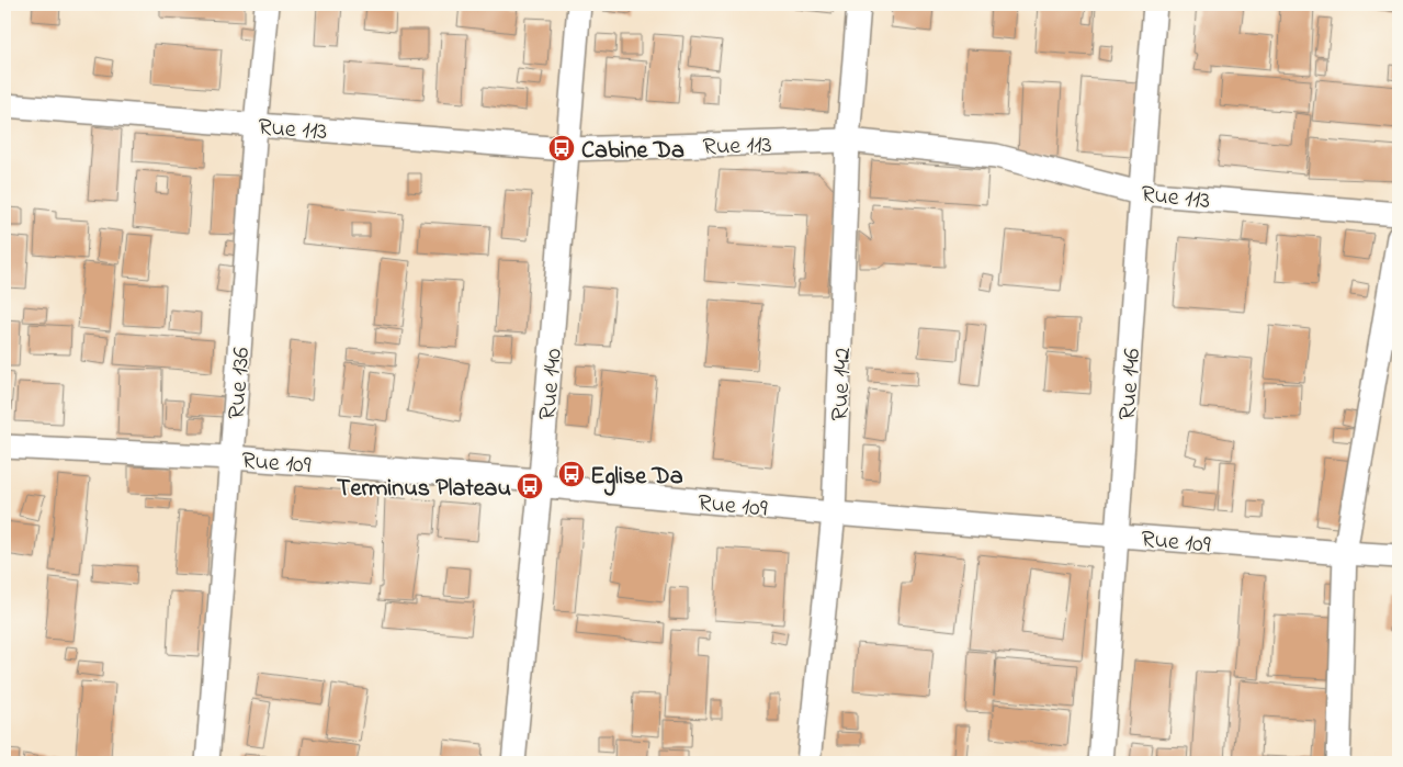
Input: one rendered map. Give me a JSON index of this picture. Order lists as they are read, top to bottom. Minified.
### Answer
{"streets":{"street":["Rue 113","Rue 136","Rue 140","Rue 142","Rue 146","Rue 109"]},"crossings":[["Rue 113","Rue 136"],["Rue 113","Rue 140"],["Rue 113","Rue 142"],["Rue 113","Rue 146"],["Rue 136","Rue 109"],["Rue 140","Rue 109"],["Rue 142","Rue 109"],["Rue 146","Rue 109"]],"places":{"bus stop":["Cabine Da","Eglise Da","Terminus Plateau"]}}
